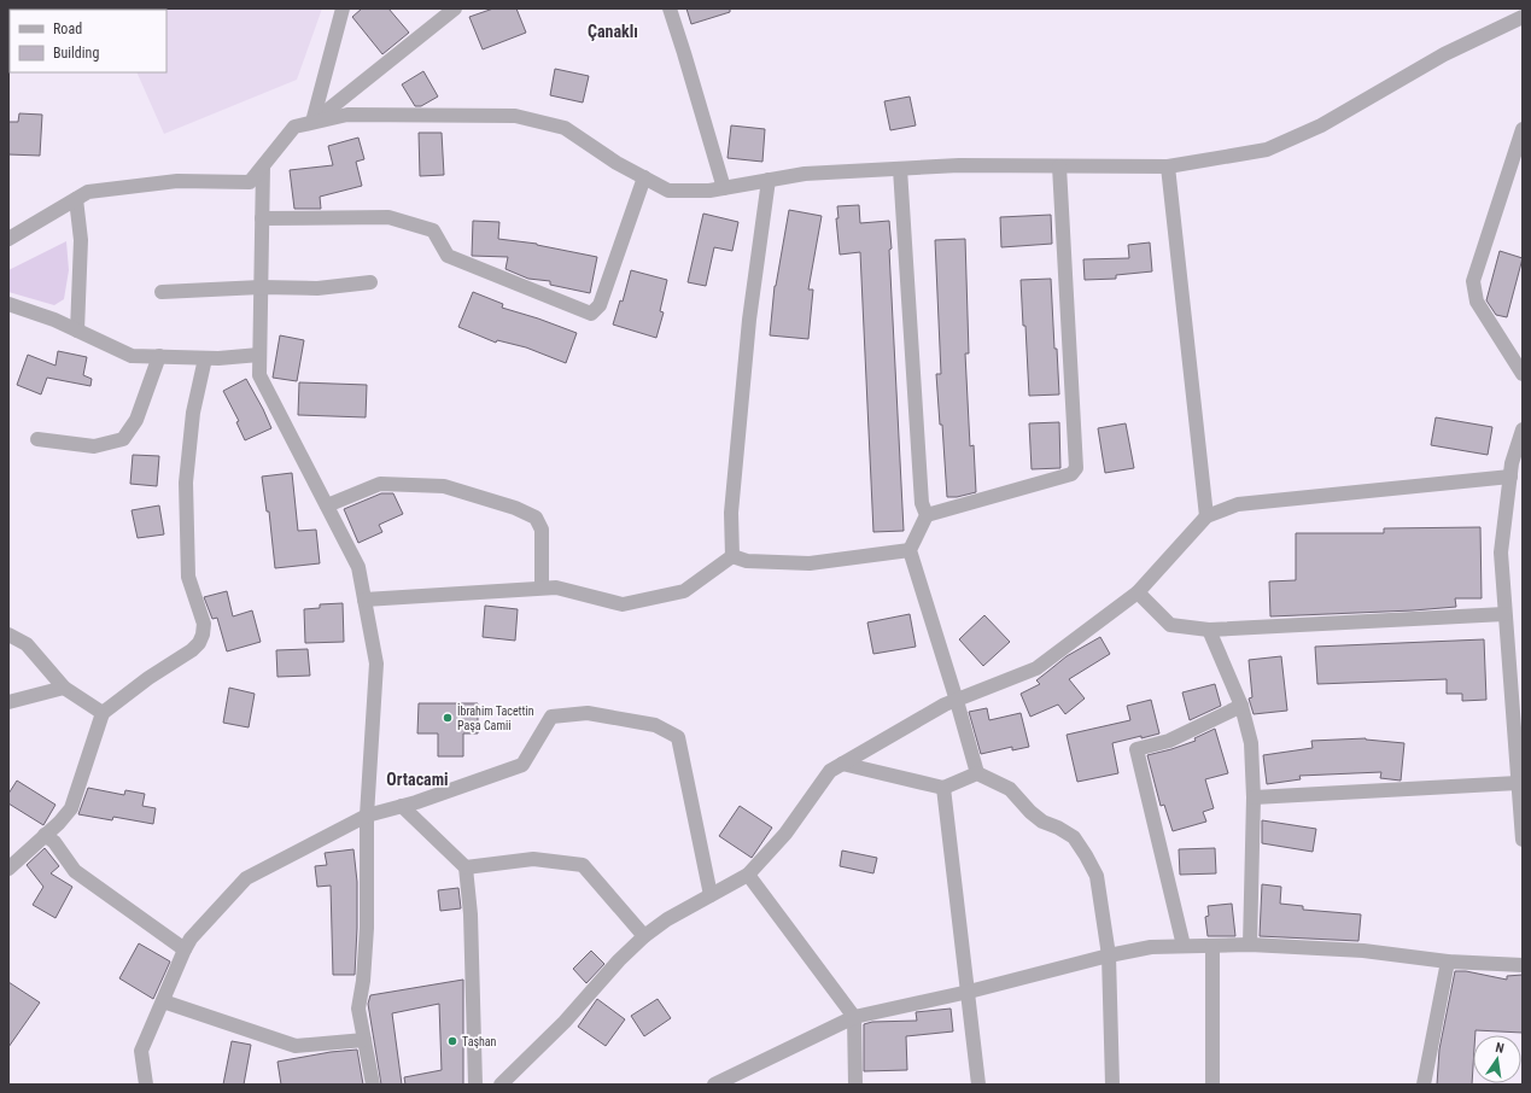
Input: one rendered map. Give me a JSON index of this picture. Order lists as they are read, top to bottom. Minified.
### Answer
{"districts":["Çanaklı","Ortacami"],"places":["İbrahim Tacettin Paşa Camii","Taşhan"],"legend":["Road","Building"],"north":"top"}
